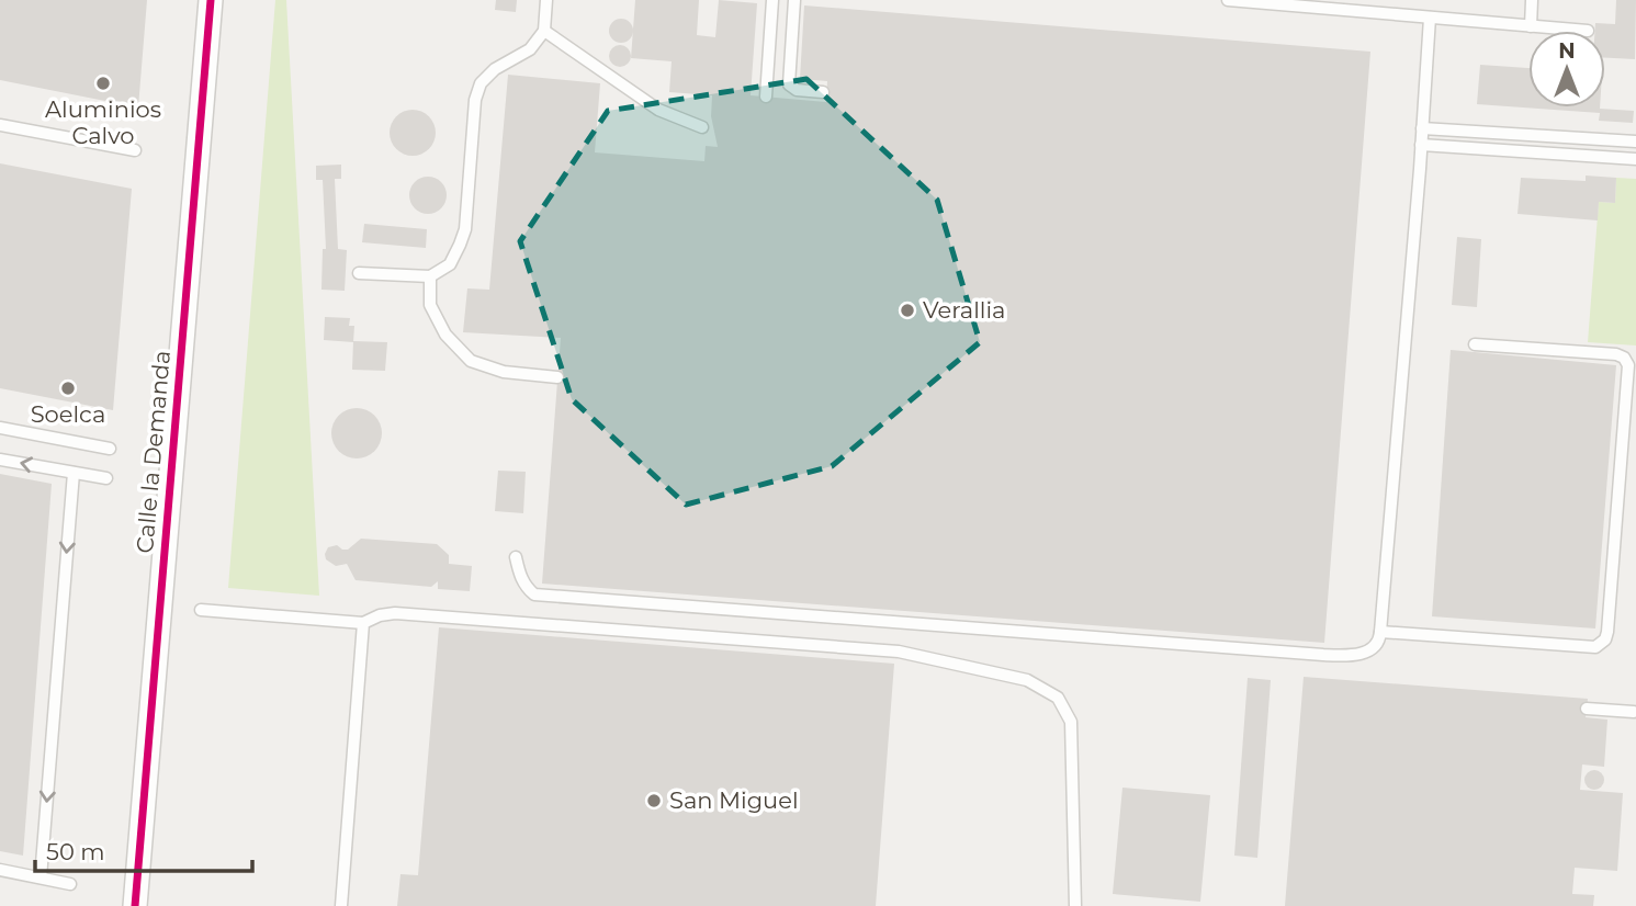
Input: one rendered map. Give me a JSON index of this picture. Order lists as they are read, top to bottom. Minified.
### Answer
{"streets":{"street":["Calle la Demanda"]},"places":["Aluminios Calvo","Verallia","Soelca","San Miguel"],"scale_bar":"50 m","north":"top"}
